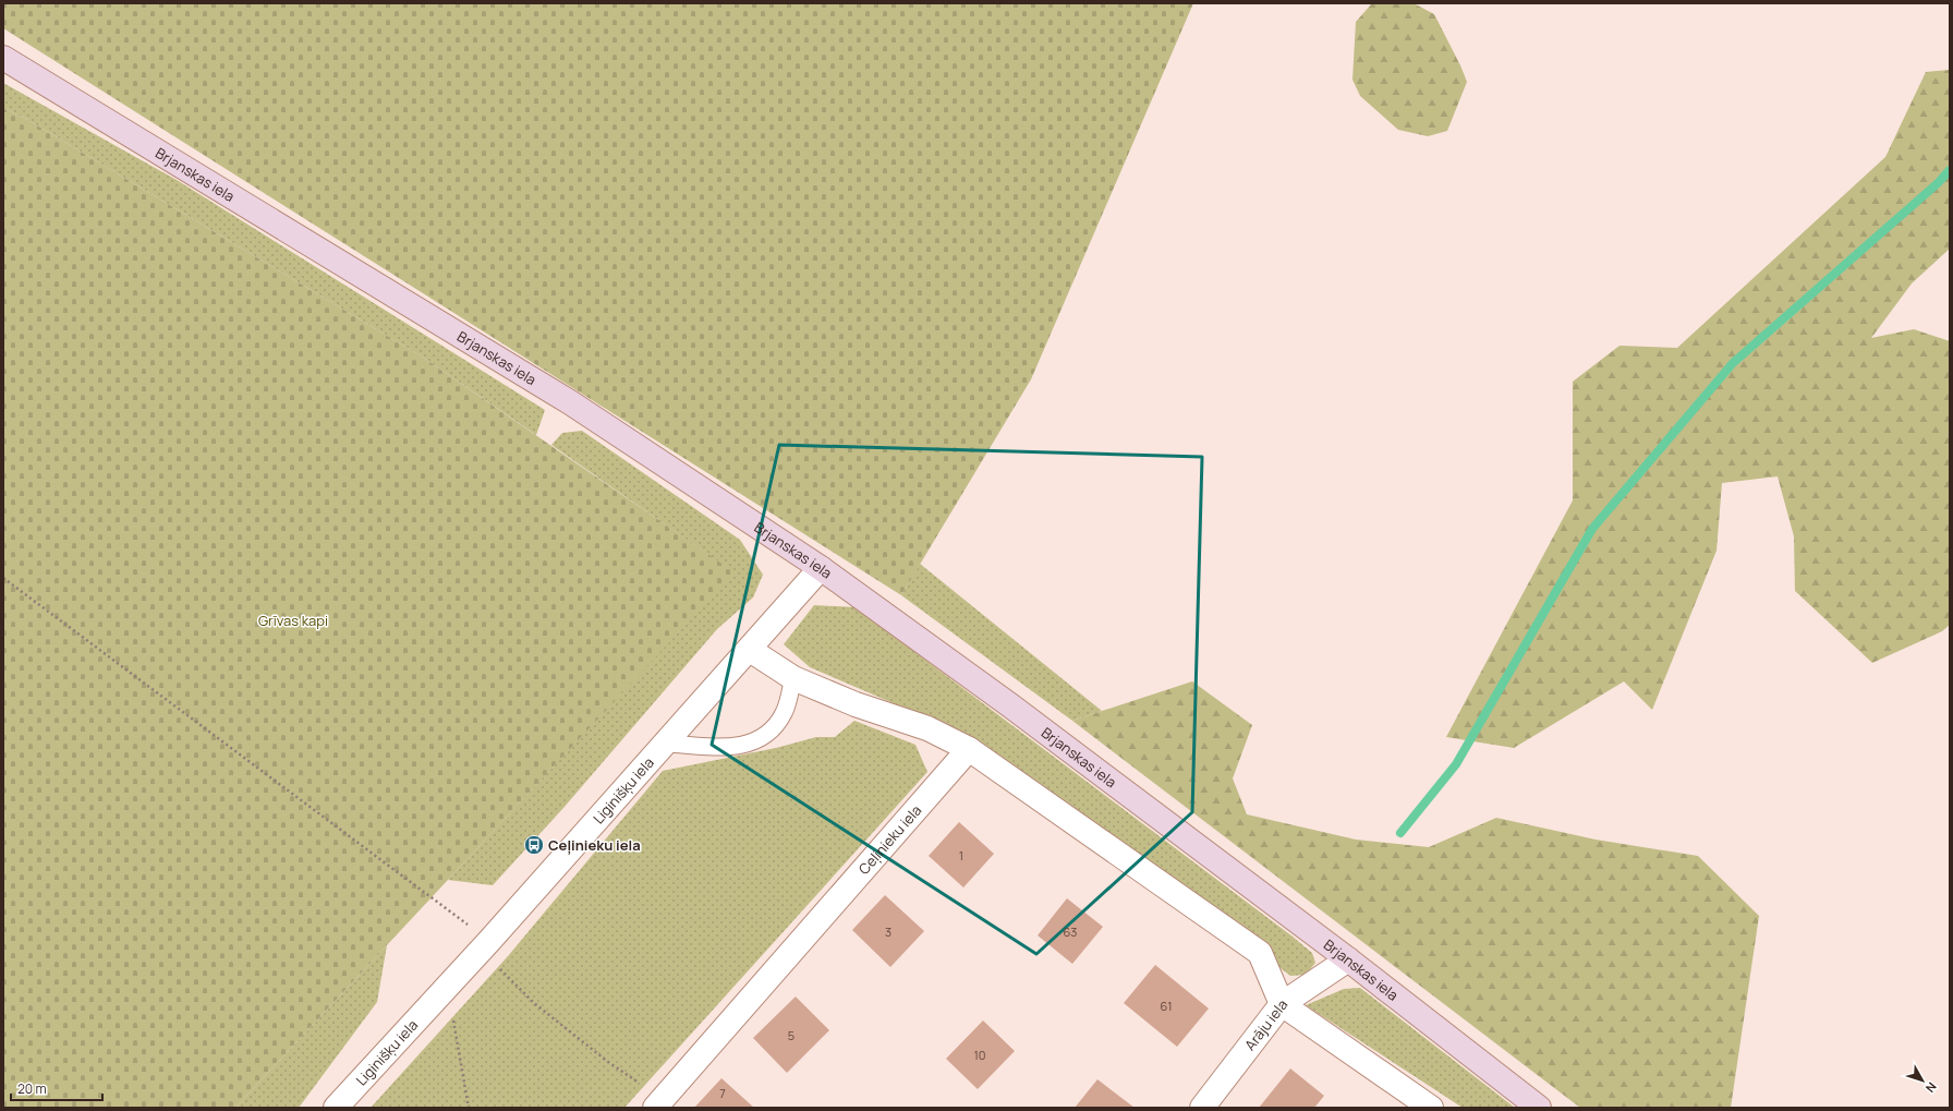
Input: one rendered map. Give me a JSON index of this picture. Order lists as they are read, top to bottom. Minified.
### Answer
{"streets":{"main road":["Brjanskas iela"],"street":["Liginišķu iela","Ceļinieku iela","Arāju iela"]},"crossings":[["Brjanskas iela","Liginišķu iela"],["Brjanskas iela","Arāju iela"]],"parks":["Grīvas kapi"],"places":{"bus stop":["Ceļinieku iela"]},"house_numbers":["1","3","63","61","5","10","7"],"scale_bar":"20 m","north":"bottom right"}
